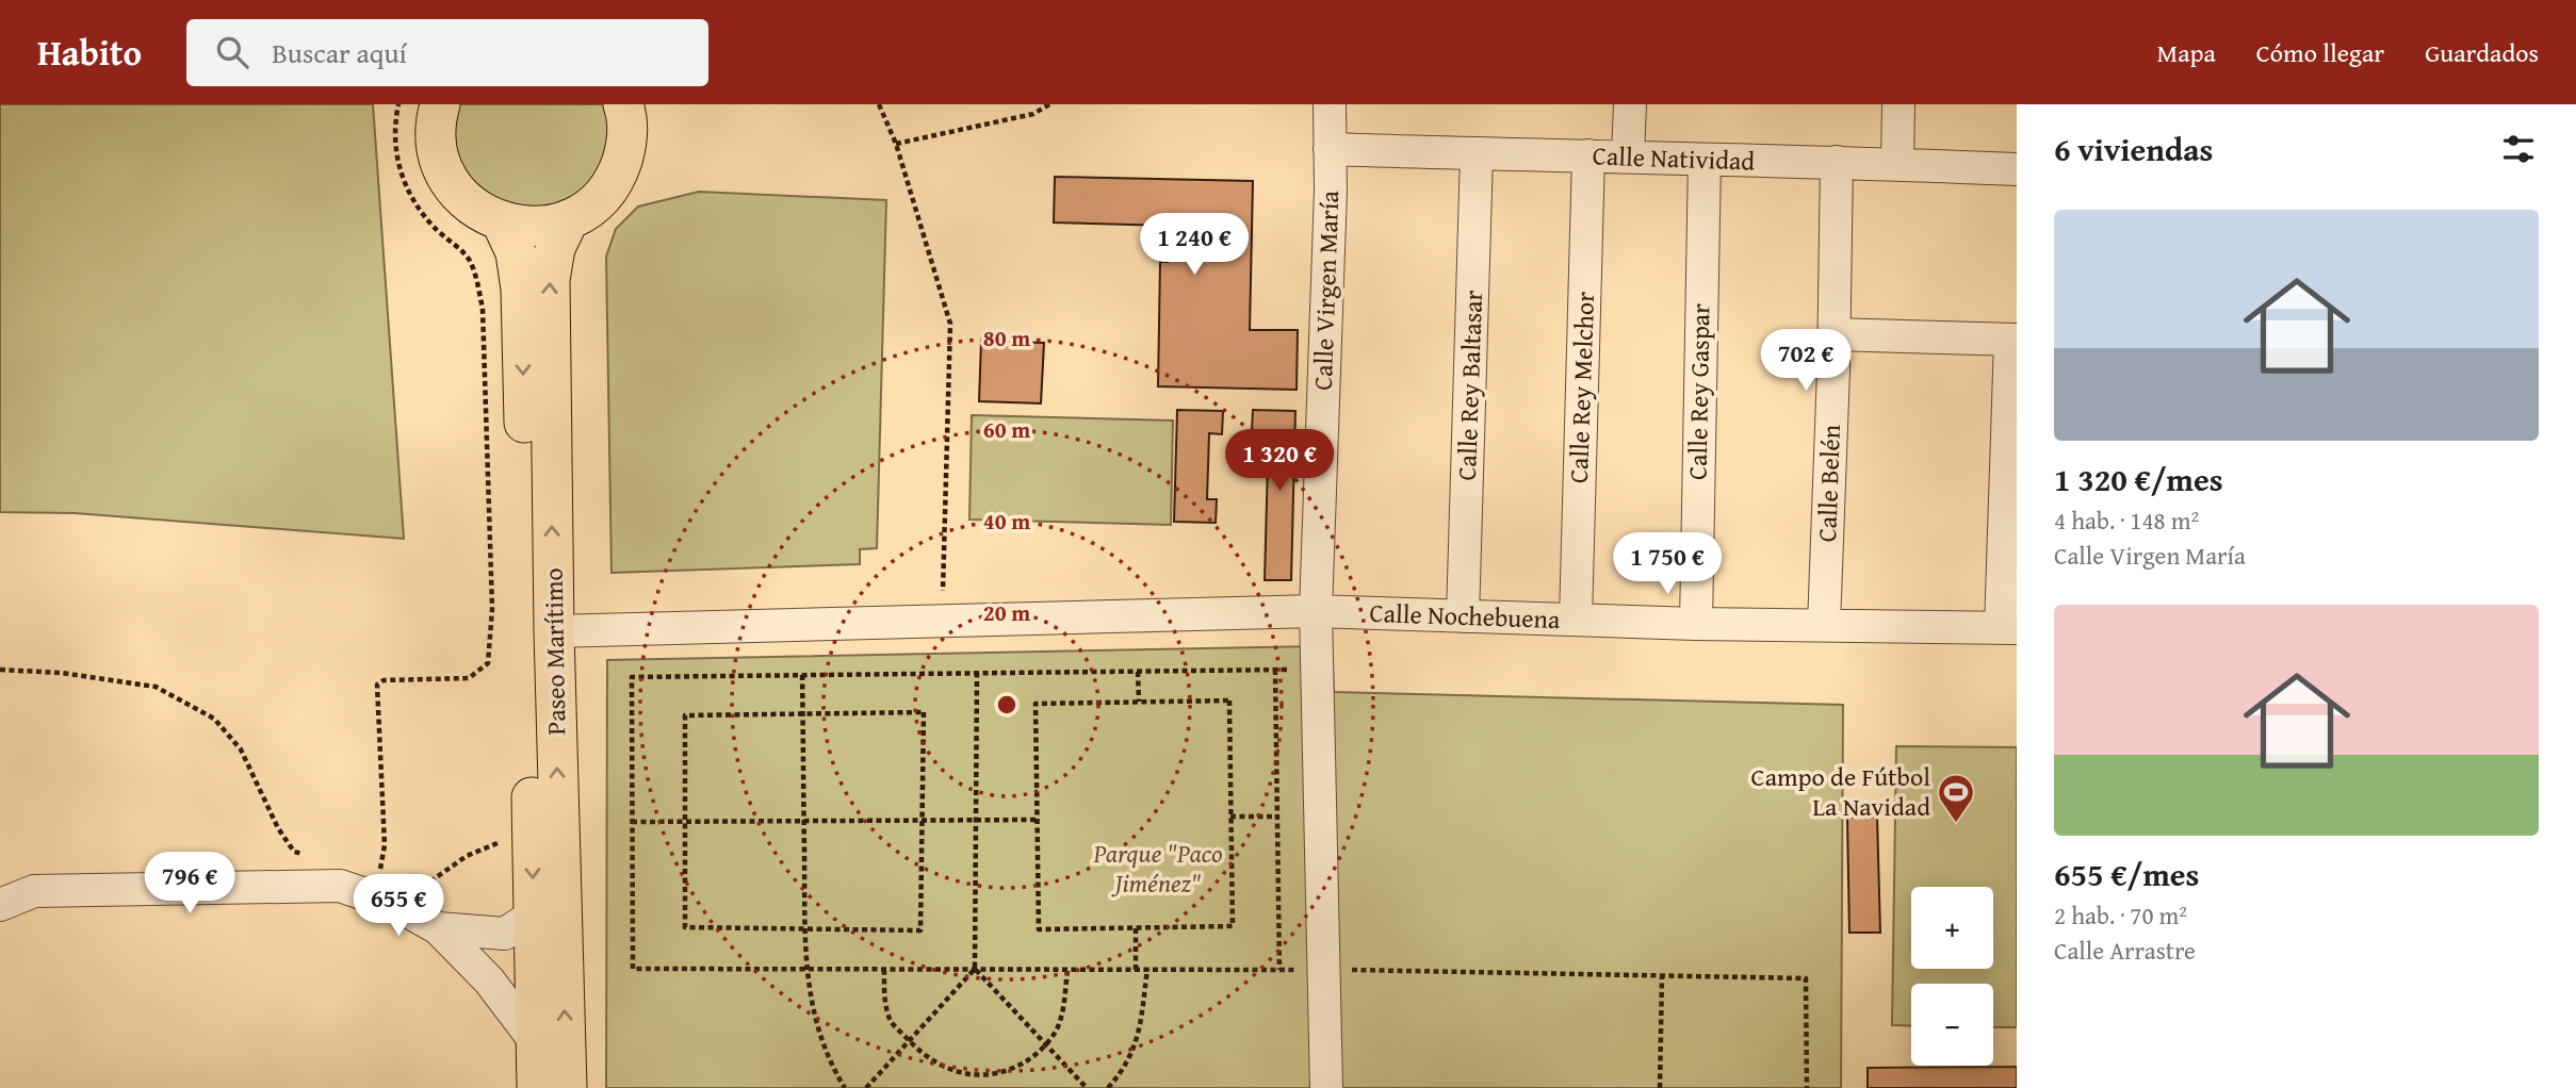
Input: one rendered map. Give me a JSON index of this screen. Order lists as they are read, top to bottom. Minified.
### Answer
{"streets":{"main road":["Paseo Marítimo"],"street":["Calle Natividad","Calle Virgen María","Calle Rey Baltasar","Calle Rey Melchor","Calle Rey Gaspar","Calle Belén","Calle Nochebuena"]},"crossings":[["Calle Natividad","Calle Virgen María"],["Calle Natividad","Calle Rey Baltasar"],["Calle Natividad","Calle Rey Melchor"],["Calle Natividad","Calle Rey Gaspar"],["Calle Natividad","Calle Belén"],["Calle Virgen María","Calle Nochebuena"],["Calle Rey Baltasar","Calle Nochebuena"],["Calle Rey Melchor","Calle Nochebuena"],["Calle Rey Gaspar","Calle Nochebuena"],["Calle Belén","Calle Nochebuena"],["Calle Nochebuena","Paseo Marítimo"]],"parks":["Parque \"Paco Jiménez\""],"places":{"sports":["Campo de Fútbol La Navidad"]},"page":{"header":"Habito","search":"Buscar aquí","nav":["Mapa","Cómo llegar","Guardados"],"heading":"6 viviendas","list":[{"name":"1 320 €/mes","note":"4 hab. · 148 m² · Calle Virgen María"},{"name":"655 €/mes","note":"2 hab. · 70 m² · Calle Arrastre"}],"price":["1 240 €","702 €","1 320 €","1 750 €","796 €","655 €"],"map_buttons":["+","−"]},"rings":["80 m","60 m","40 m","20 m"]}
